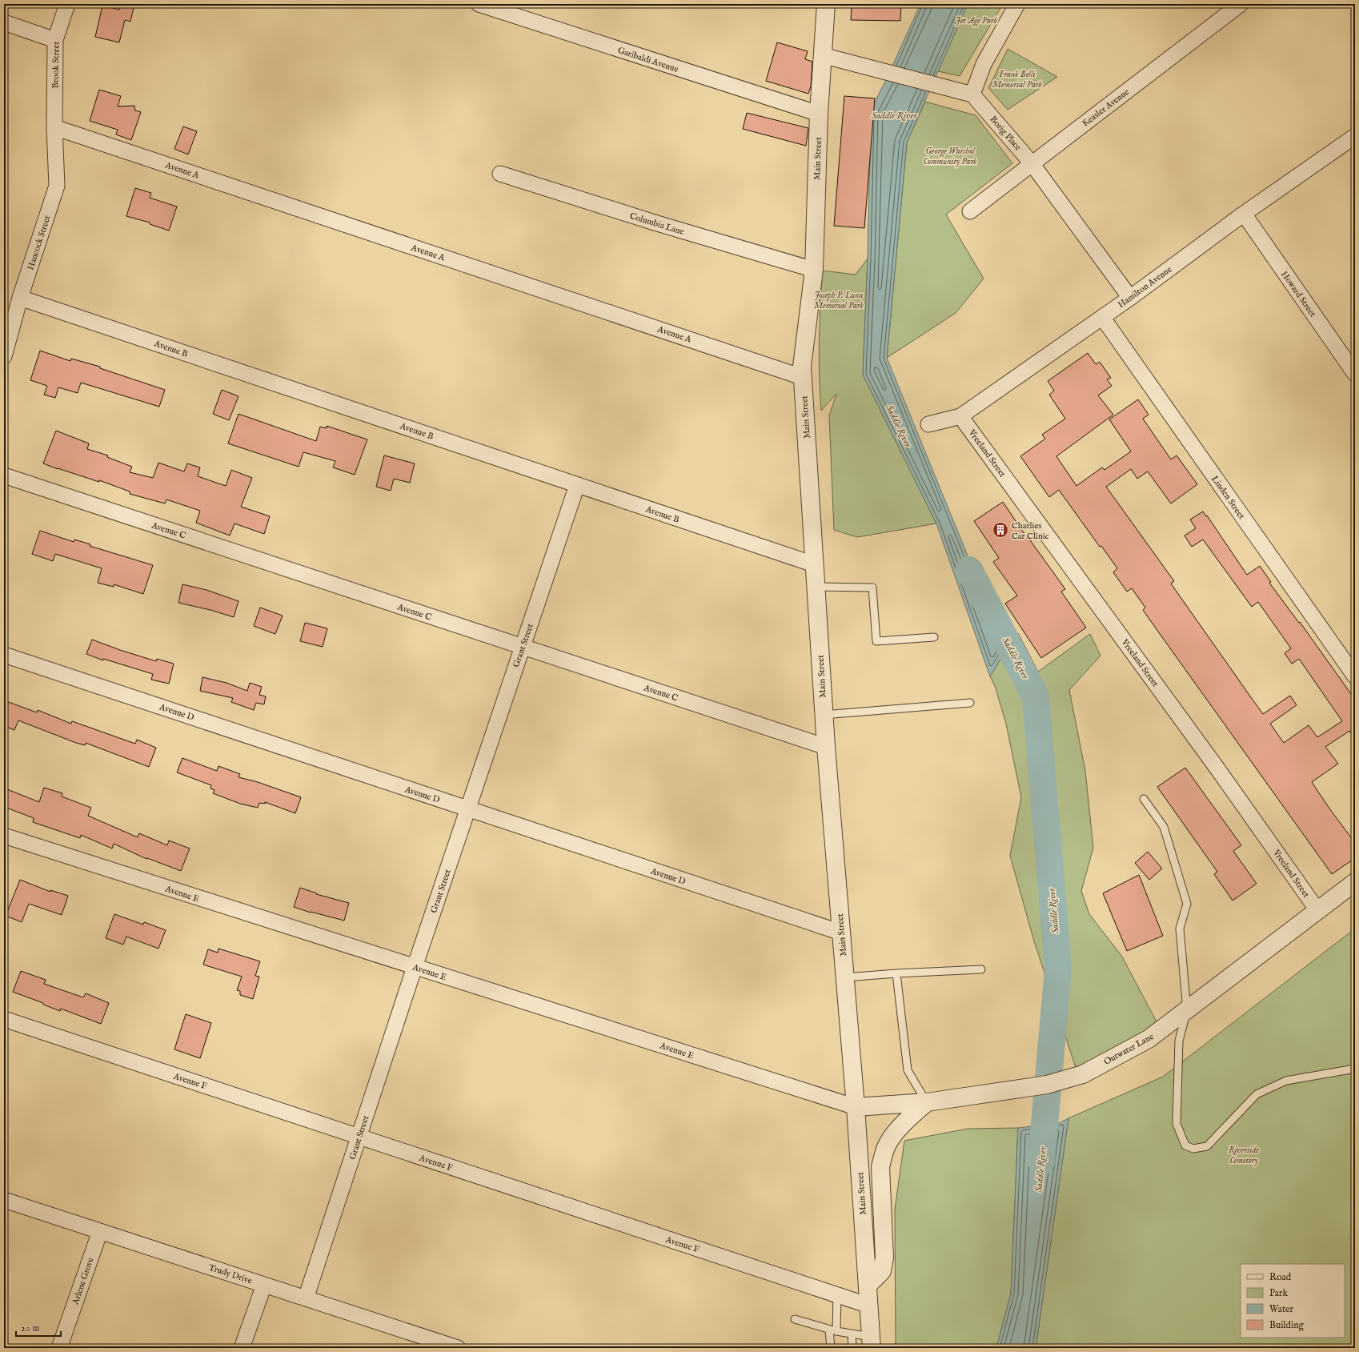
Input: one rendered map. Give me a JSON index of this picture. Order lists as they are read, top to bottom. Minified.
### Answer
{"streets":{"street":["Garibaldi Avenue","Brook Street","Keasler Avenue","Borig Place","Main Street","Avenue A","Columbia Lane","Hancock Street","Hamilton Avenue","Howard Street","Avenue B","Vreeland Street","Linden Street","Avenue C","Grant Street","Avenue D","Avenue E","Outwater Lane","Avenue F","Trudy Drive","Arlene Grove"]},"crossings":[["Garibaldi Avenue","Main Street"],["Brook Street","Avenue A"],["Brook Street","Hancock Street"],["Keasler Avenue","Borig Place"],["Borig Place","Hamilton Avenue"],["Main Street","Avenue A"],["Main Street","Columbia Lane"],["Main Street","Avenue B"],["Main Street","Avenue C"],["Main Street","Avenue D"],["Main Street","Avenue E"],["Main Street","Outwater Lane"],["Main Street","Avenue F"],["Avenue A","Hancock Street"],["Hancock Street","Avenue B"],["Hamilton Avenue","Howard Street"],["Hamilton Avenue","Vreeland Street"],["Hamilton Avenue","Linden Street"],["Avenue B","Grant Street"],["Vreeland Street","Outwater Lane"],["Avenue C","Grant Street"],["Grant Street","Avenue D"],["Grant Street","Avenue E"],["Grant Street","Avenue F"],["Grant Street","Trudy Drive"],["Avenue E","Outwater Lane"],["Trudy Drive","Arlene Grove"]],"water":["Saddle River"],"parks":["Jet Age Park","Frank Belli Memorial Park","George Warchol Community Park","Joseph P. Luna Memorial Park","Riverside Cemetery"],"places":{"building":["Charlies Car Clinic"]},"legend":["Road","Park","Water","Building"],"scale_bar":"20 m"}
